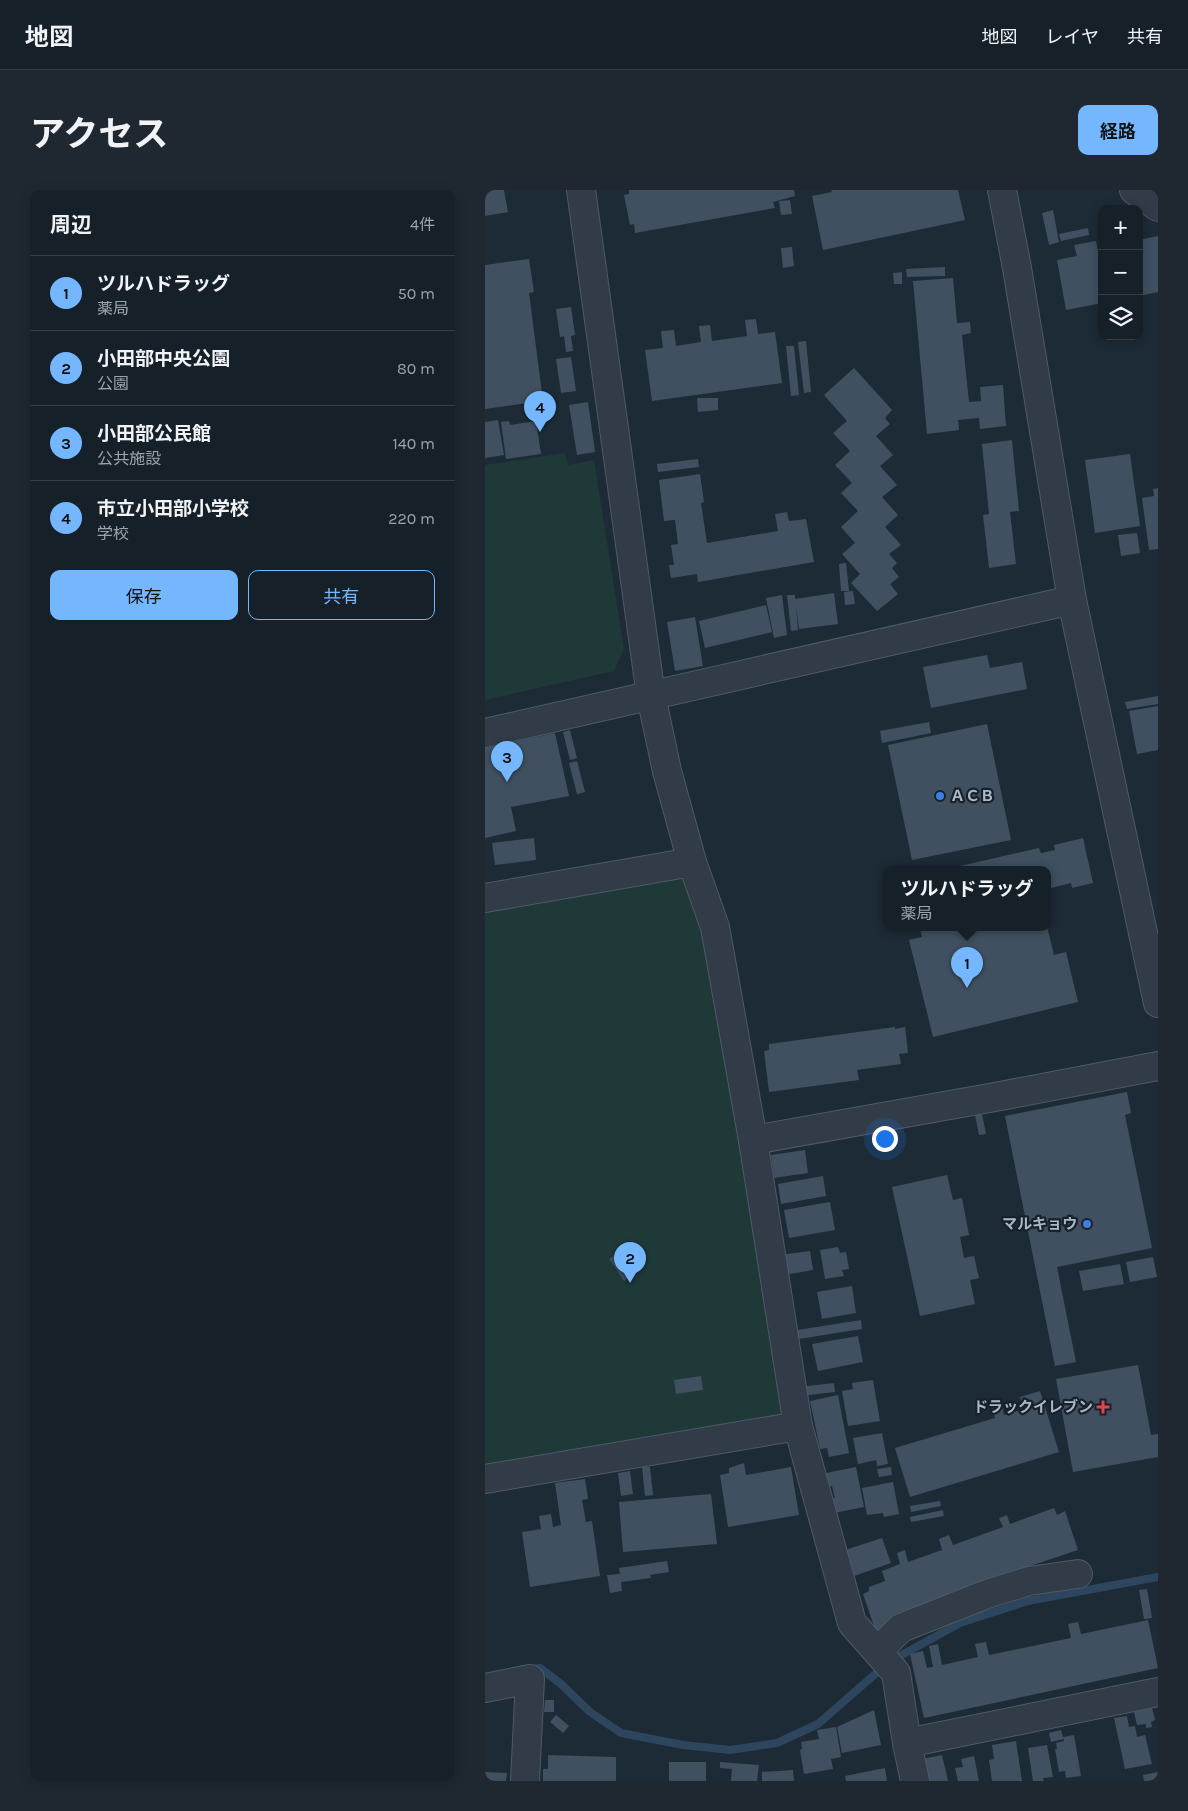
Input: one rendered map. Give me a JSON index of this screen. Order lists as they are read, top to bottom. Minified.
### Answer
{"places":{"other":["ＡＣＢ","マルキョウ"],"health":["ドラックイレブン"]},"page":{"header":"地図","nav":["地図","レイヤ","共有"],"title":"アクセス","buttons":["経路",["保存","共有"]],"heading":["周辺","4件"],"map_buttons":["+","−"],"list":[{"mark":"1","name":"ツルハドラッグ","note":"薬局","value":"50 m"},{"mark":"2","name":"小田部中央公園","note":"公園","value":"80 m"},{"mark":"3","name":"小田部公民館","note":"公共施設","value":"140 m"},{"mark":"4","name":"市立小田部小学校","note":"学校","value":"220 m"}],"pins":["4","3","1","2"],"popup":["ツルハドラッグ","薬局"]}}
